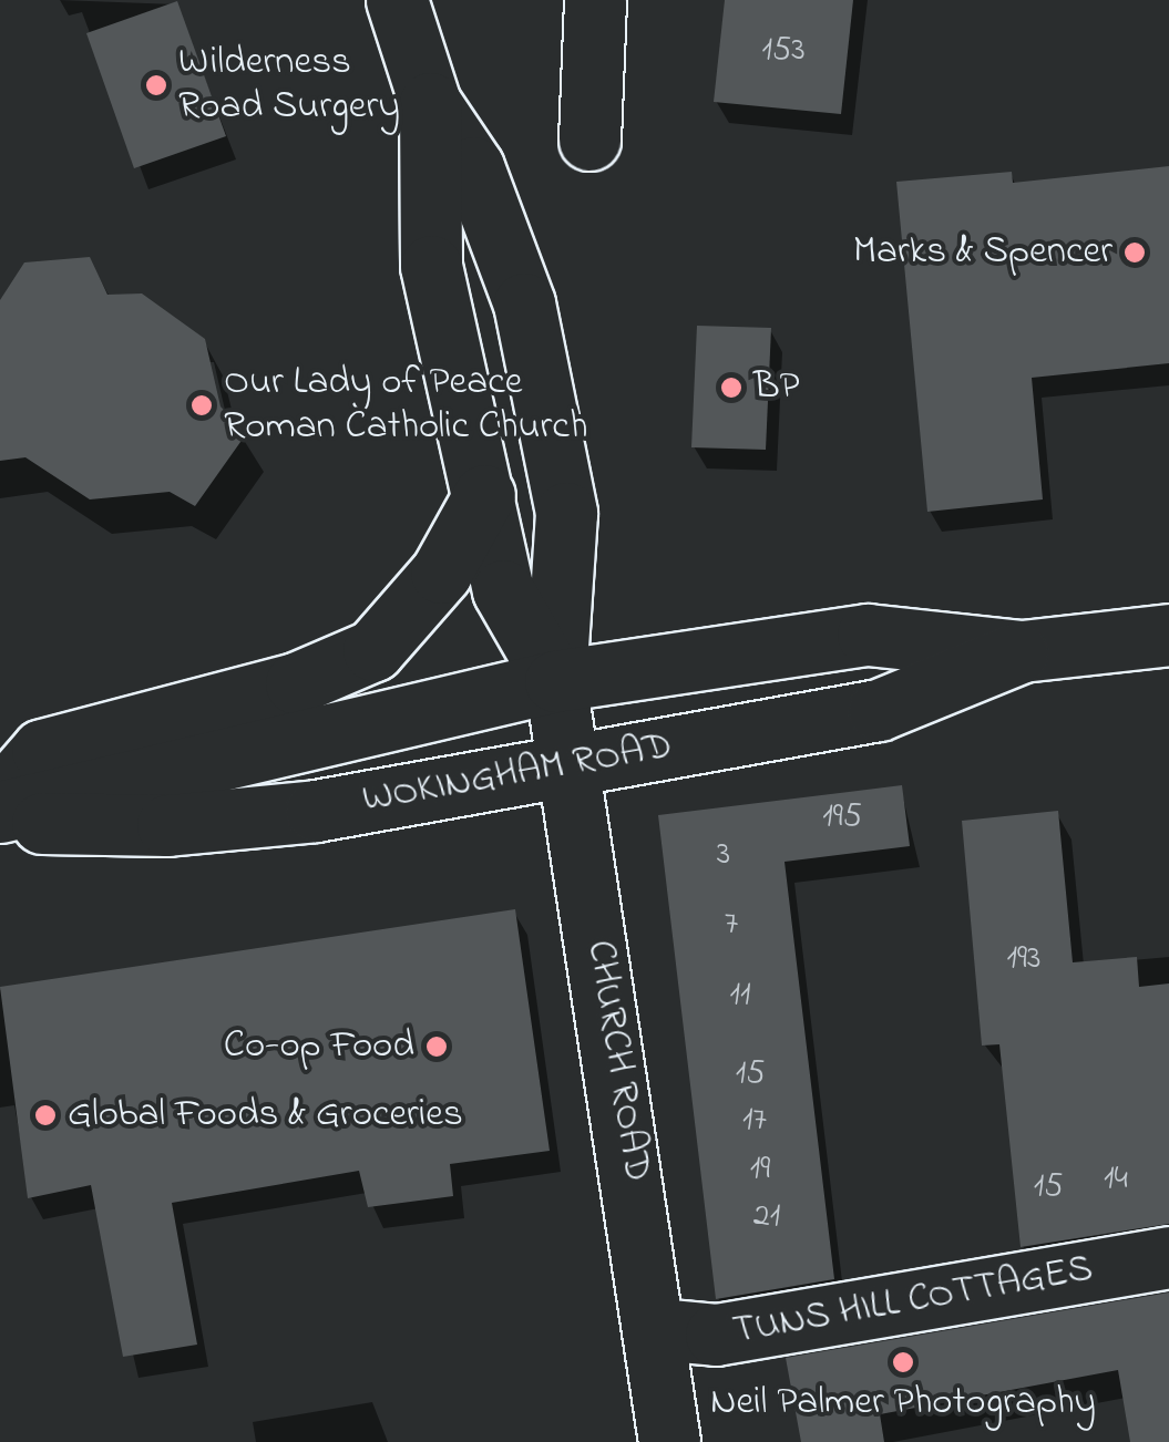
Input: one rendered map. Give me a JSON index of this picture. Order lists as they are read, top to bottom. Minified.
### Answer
{"streets":{"main road":["WOKINGHAM ROAD","CHURCH ROAD","TUNS HILL COTTAGES"]},"crossings":[["WOKINGHAM ROAD","CHURCH ROAD"],["CHURCH ROAD","TUNS HILL COTTAGES"]],"places":["Wilderness Road Surgery","Marks & Spencer","BP","Our Lady of Peace Roman Catholic Church","Co-op Food","Global Foods & Groceries","Neil Palmer Photography"],"house_numbers":["153","195","3","7","193","11","15","17","19","14","15","21"]}
